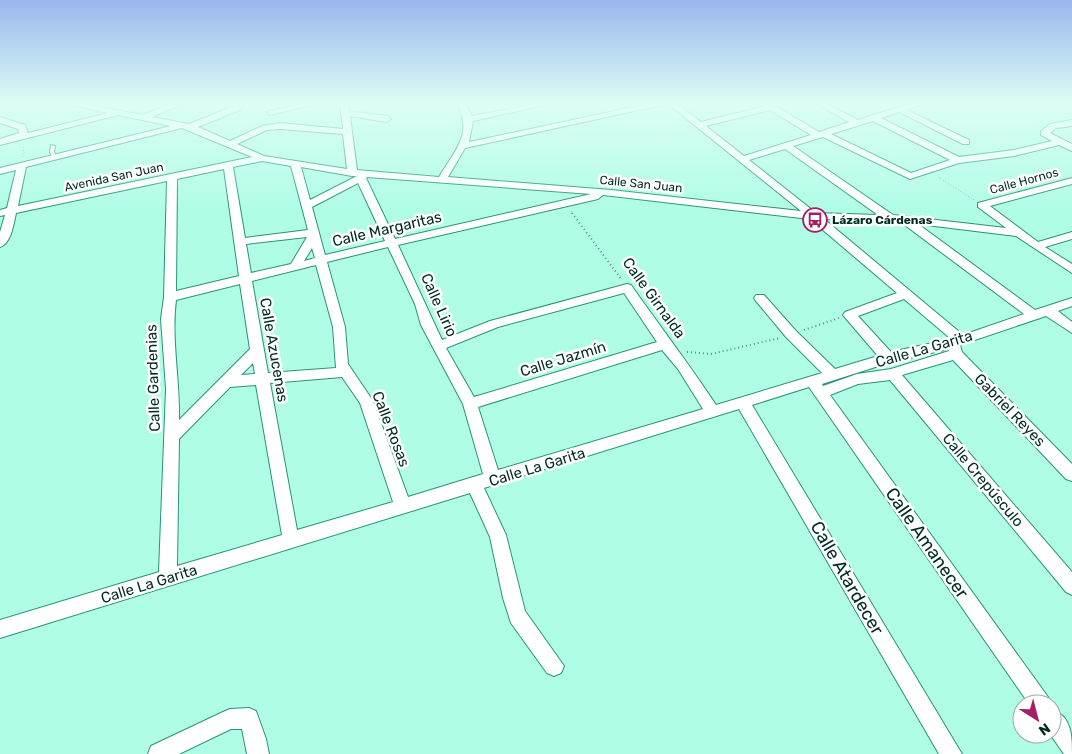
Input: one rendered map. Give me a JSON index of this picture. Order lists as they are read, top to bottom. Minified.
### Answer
{"streets":{"street":["Avenida San Juan","Calle Hornos","Calle San Juan","Calle Margaritas","Calle Girnalda","Calle Lirio","Calle La Garita","Calle Azucenas","Calle Jazmín","Calle Gardenias","Gabriel Reyes","Calle Rosas","Calle Crepúsculo","Calle Amanecer","Calle Atardecer"]},"crossings":[["Avenida San Juan","Calle San Juan"],["Avenida San Juan","Calle Azucenas"],["Avenida San Juan","Calle Gardenias"],["Calle San Juan","Calle Margaritas"],["Calle San Juan","Calle Lirio"],["Calle San Juan","Gabriel Reyes"],["Calle San Juan","Calle Rosas"],["Calle Margaritas","Calle Girnalda"],["Calle Margaritas","Calle Lirio"],["Calle Margaritas","Calle Azucenas"],["Calle Margaritas","Calle Gardenias"],["Calle Margaritas","Calle Rosas"],["Calle Girnalda","Calle La Garita"],["Calle Girnalda","Calle Jazmín"],["Calle Lirio","Calle La Garita"],["Calle Lirio","Calle Jazmín"],["Calle La Garita","Calle Azucenas"],["Calle La Garita","Calle Gardenias"],["Calle La Garita","Gabriel Reyes"],["Calle La Garita","Calle Rosas"],["Calle La Garita","Calle Crepúsculo"],["Calle La Garita","Calle Amanecer"],["Calle La Garita","Calle Atardecer"]],"places":{"bus stop":["Lázaro Cárdenas"]},"north":"bottom right"}
